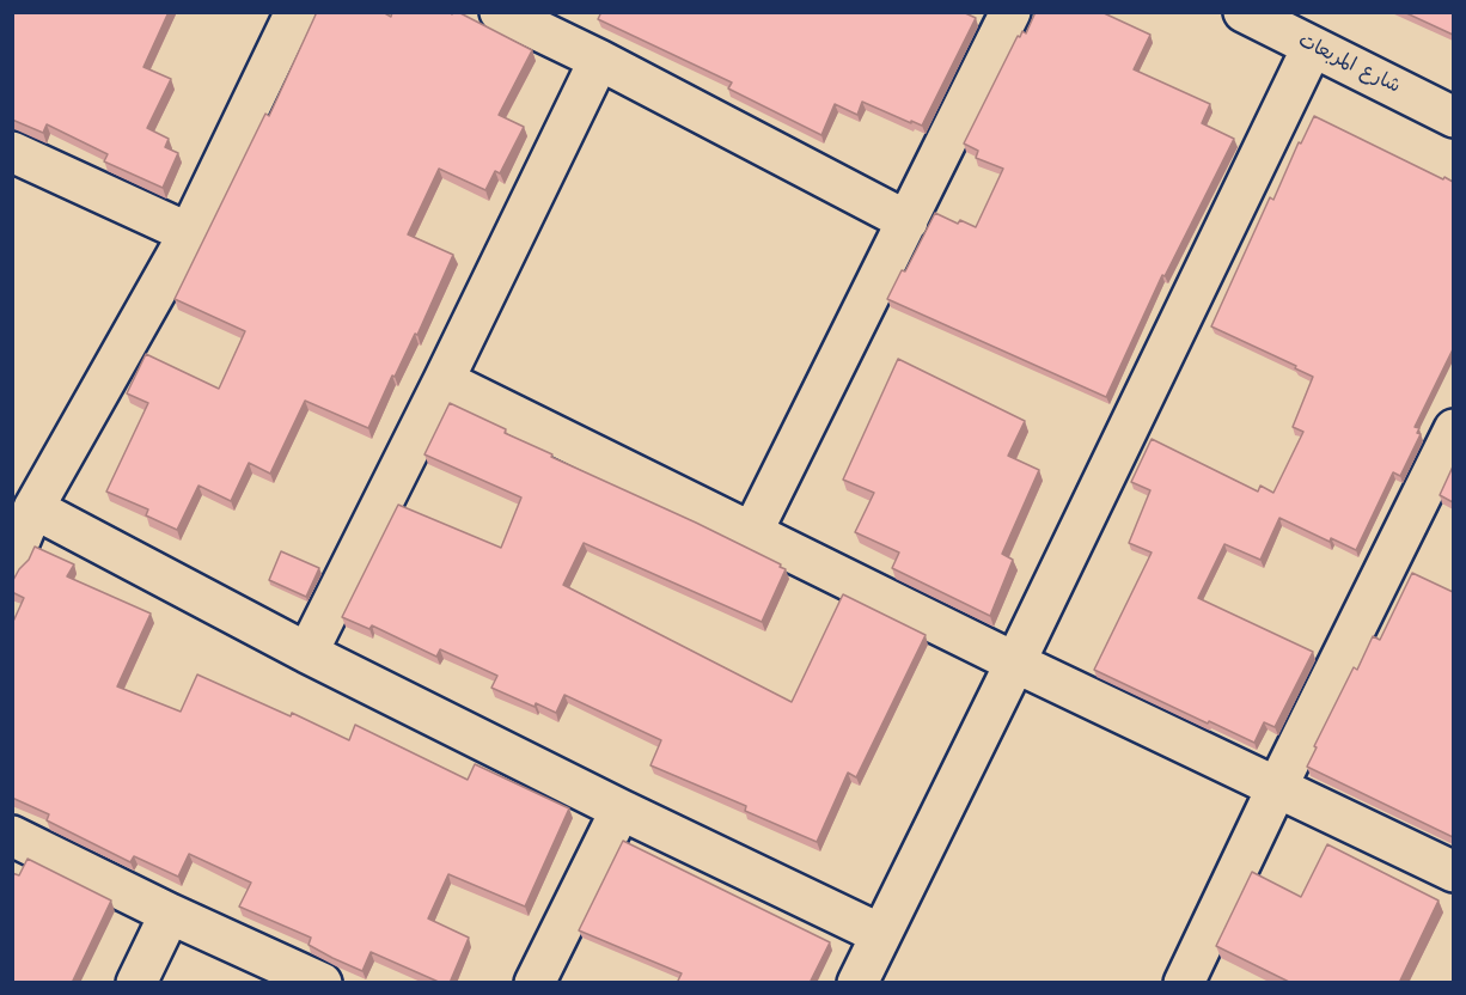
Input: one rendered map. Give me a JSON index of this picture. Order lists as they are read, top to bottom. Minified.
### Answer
{"streets":{"street":["شارع المربعات"]}}
